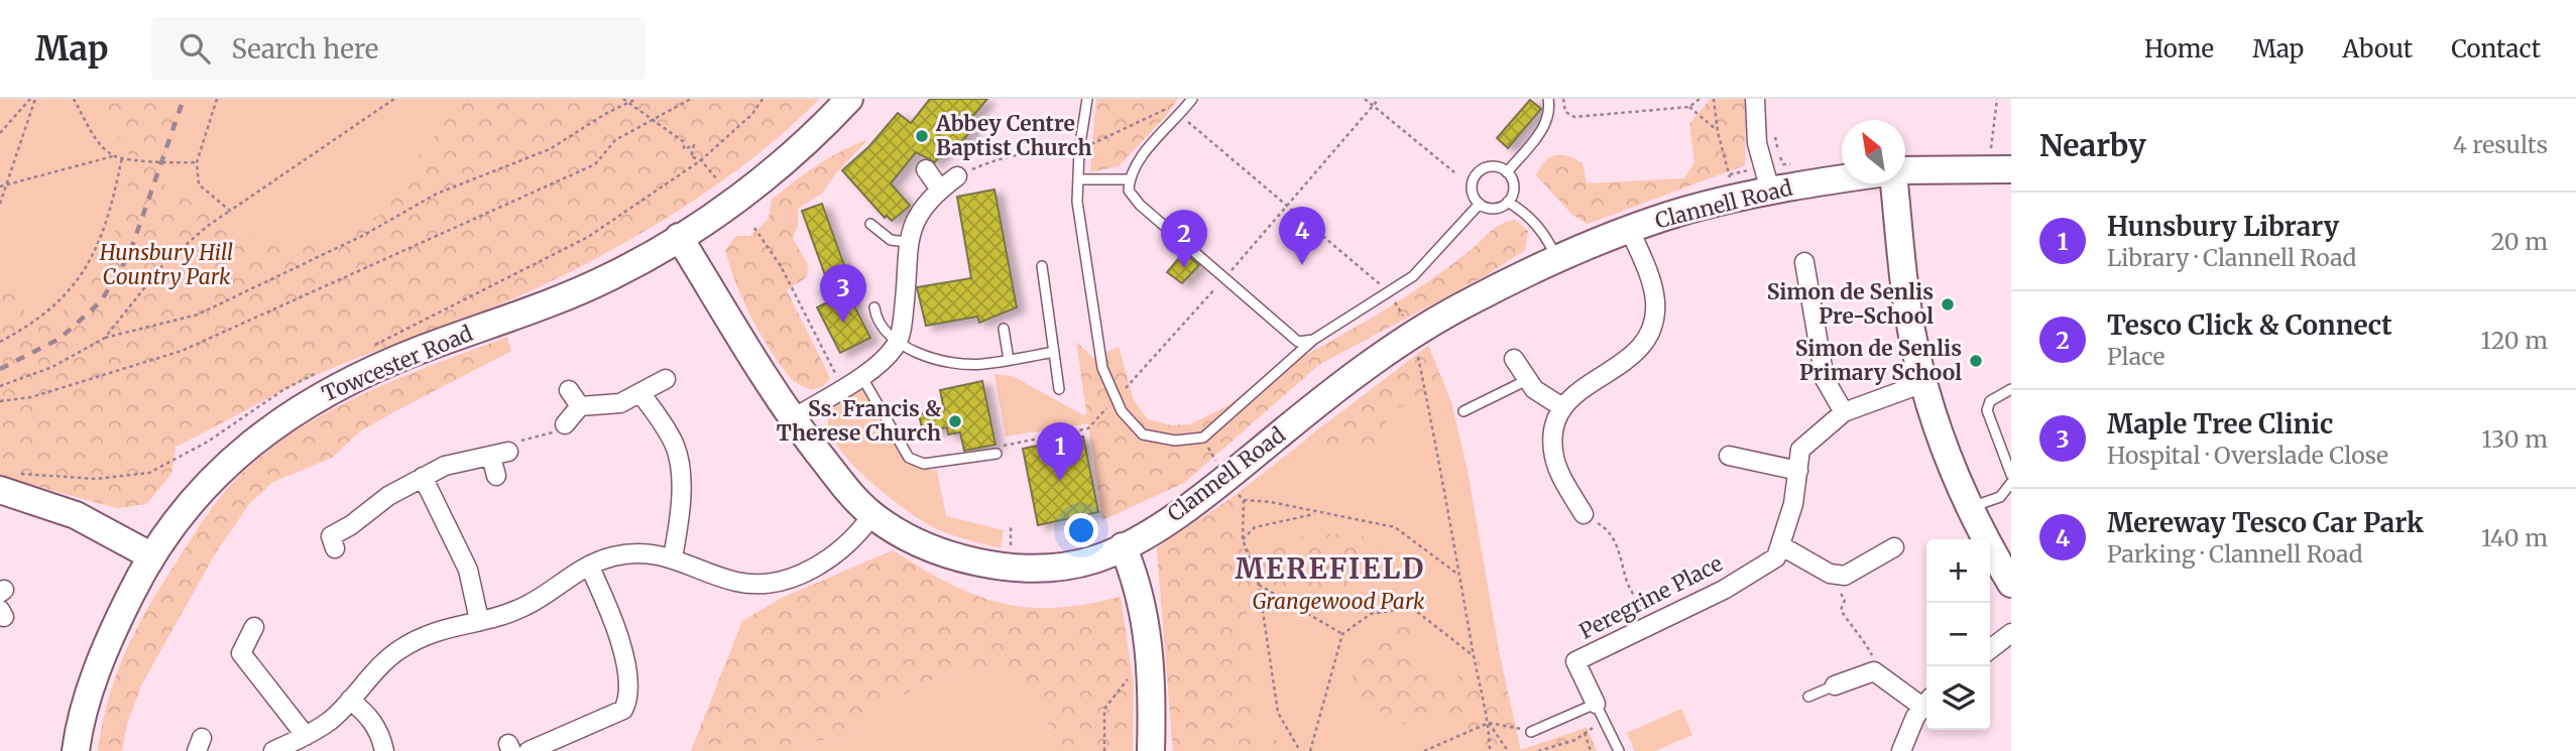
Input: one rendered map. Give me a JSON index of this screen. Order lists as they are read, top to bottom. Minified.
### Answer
{"streets":{"street":["Clannell Road","Towcester Road","Peregrine Place"]},"crossings":[["Clannell Road","Towcester Road"]],"districts":["MEREFIELD"],"parks":["Hunsbury Hill Country Park","Grangewood Park"],"places":["Abbey Centre Baptist Church","Simon de Senlis Pre-School","Simon de Senlis Primary School","Ss. Francis & Therese Church"],"north":"top left","page":{"header":"Map","search":"Search here","nav":["Home","Map","About","Contact"],"heading":["Nearby","4 results"],"list":[{"mark":"1","name":"Hunsbury Library","note":"Library · Clannell Road","value":"20 m"},{"mark":"2","name":"Tesco Click & Connect","note":"Place","value":"120 m"},{"mark":"3","name":"Maple Tree Clinic","note":"Hospital · Overslade Close","value":"130 m"},{"mark":"4","name":"Mereway Tesco Car Park","note":"Parking · Clannell Road","value":"140 m"}],"pins":["4","2","3","1"],"map_buttons":["+","−"]}}
